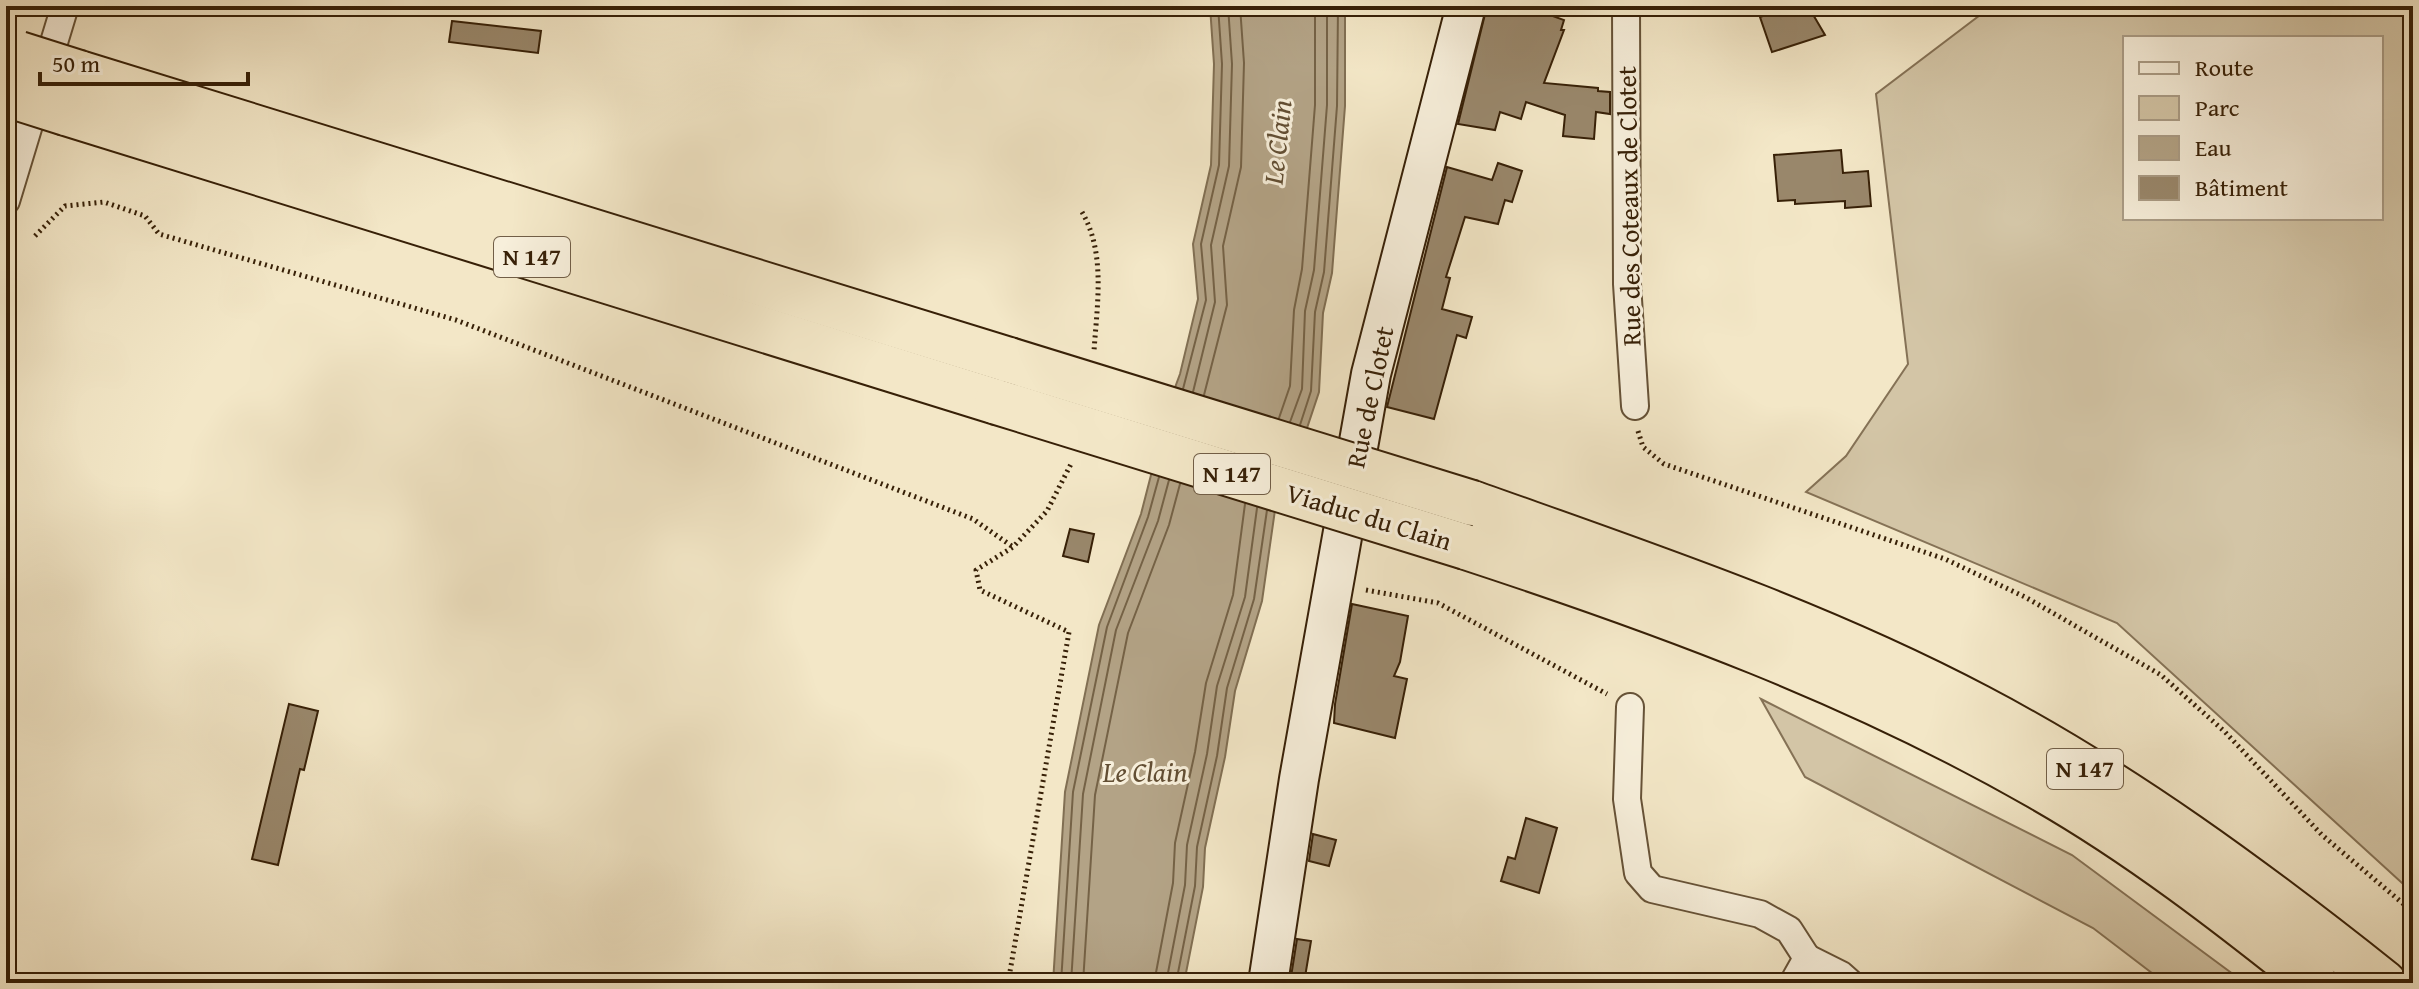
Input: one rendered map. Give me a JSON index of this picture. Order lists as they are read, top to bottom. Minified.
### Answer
{"streets":{"highway":["N 147","Viaduc du Clain"],"main road":["Rue de Clotet"],"street":["Rue des Coteaux de Clotet"]},"crossings":[["N 147","Viaduc du Clain"]],"water":["Le Clain"],"legend":["Route","Parc","Eau","Bâtiment"],"scale_bar":"50 m"}
